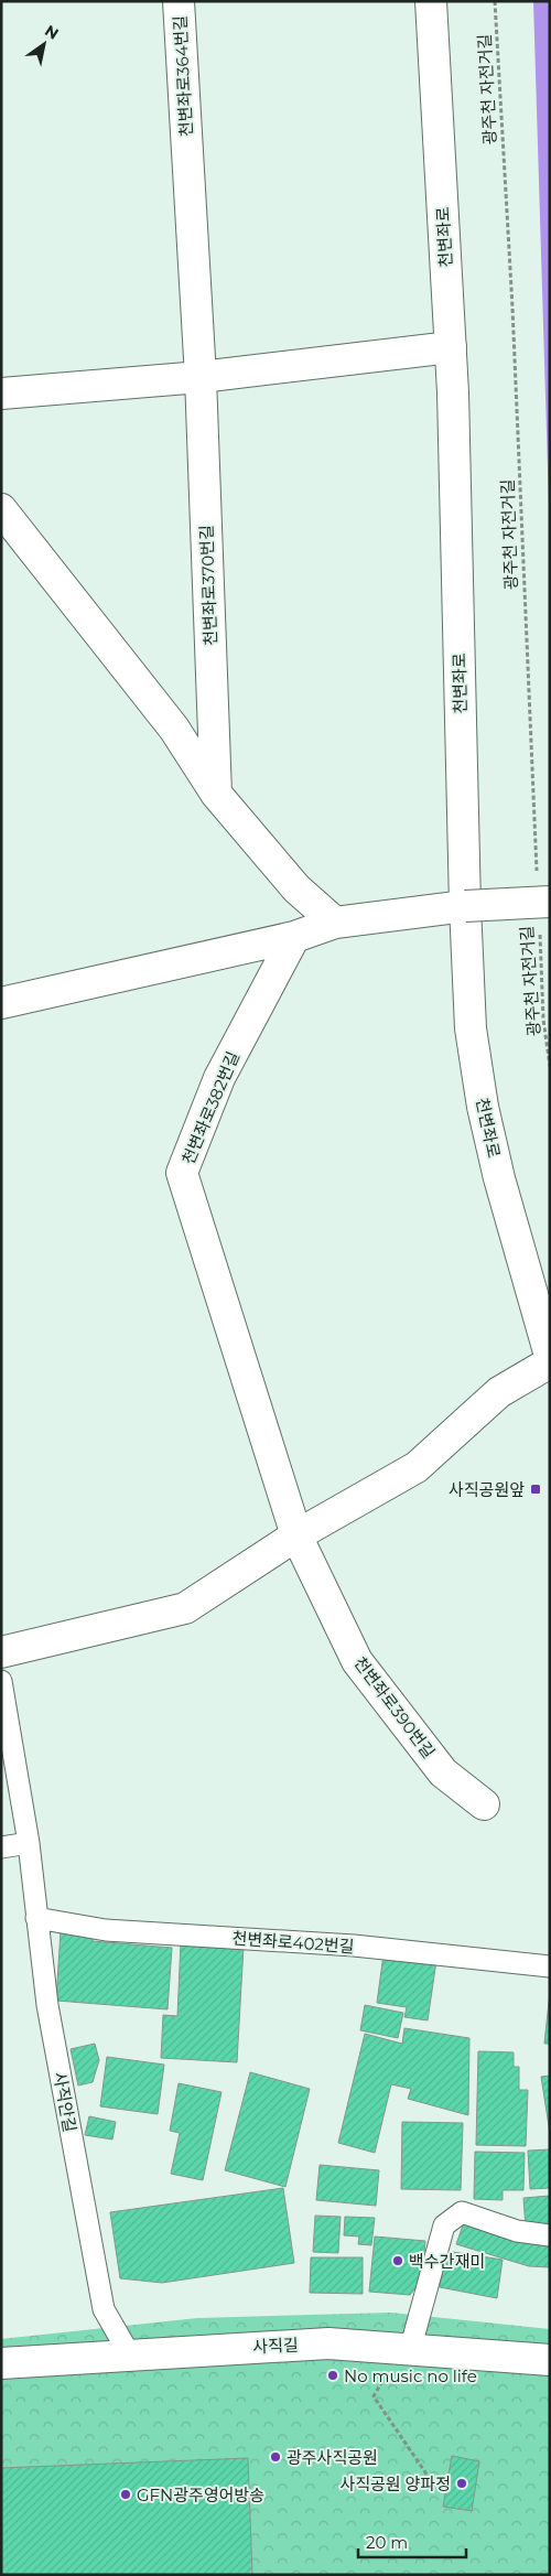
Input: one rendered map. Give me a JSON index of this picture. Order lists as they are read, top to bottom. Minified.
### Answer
{"streets":{"street":["천변좌로364번길","천변좌로","천변좌로370번길","천변좌로382번길","천변좌로390번길","사직길"],"lane":["천변좌로402번길","사직안길"],"path":["광주천 자전거길"]},"crossings":[["천변좌로364번길","천변좌로370번길"],["천변좌로382번길","천변좌로390번길"],["천변좌로402번길","사직안길"],["사직안길","사직길"]],"places":{"transit":["사직공원앞"],"other":["백수간재미","No music no life","광주사직공원","사직공원 양파정","GFN광주영어방송"]},"scale_bar":"20 m","north":"top right"}
